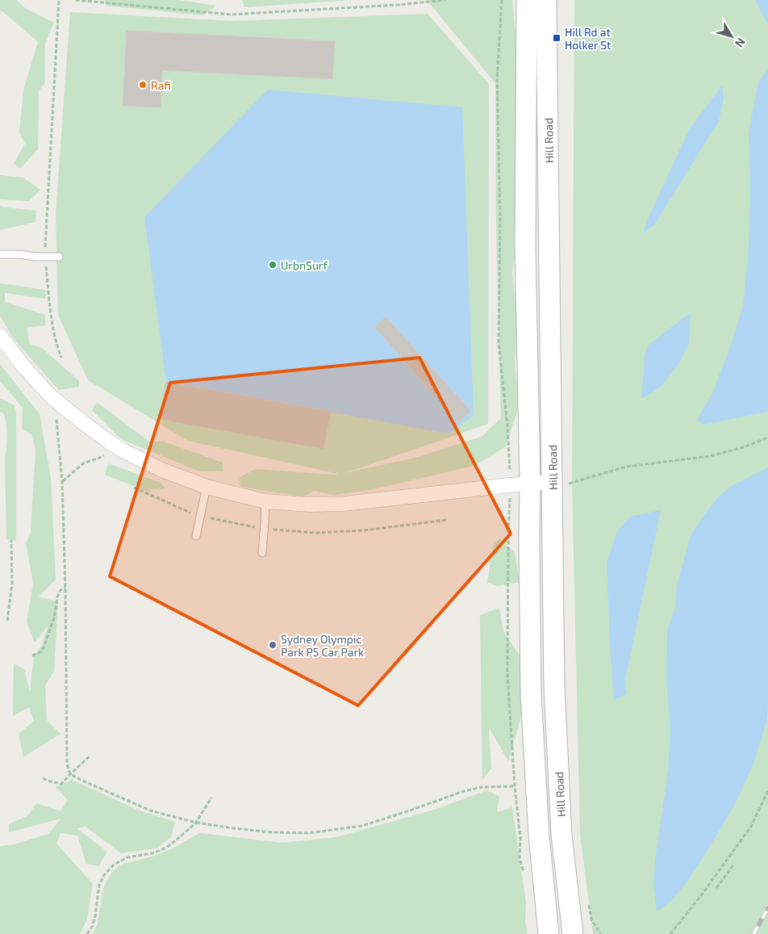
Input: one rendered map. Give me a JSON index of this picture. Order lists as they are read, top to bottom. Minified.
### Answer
{"streets":{"street":["Hill Road"]},"places":{"transit":["Hill Rd at Holker St"],"other":["Rafi","UrbnSurf","Sydney Olympic Park P5 Car Park"]},"north":"bottom right"}
